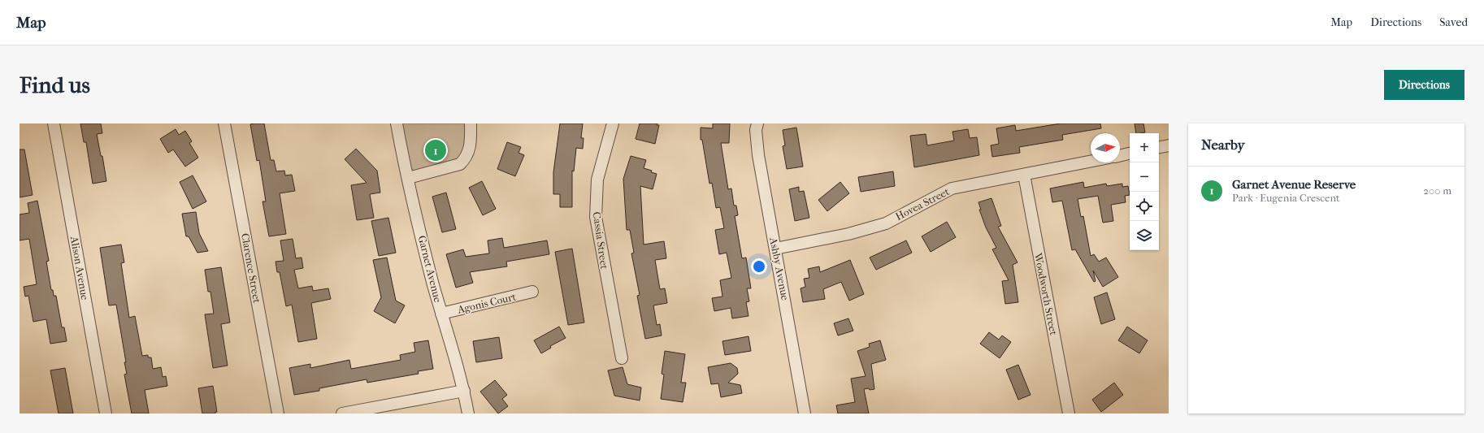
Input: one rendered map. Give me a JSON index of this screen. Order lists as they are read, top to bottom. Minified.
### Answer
{"streets":{"street":["Hovea Street","Cassia Street","Alison Avenue","Clarence Street","Garnet Avenue","Ashby Avenue","Woodworth Street","Agonis Court"]},"crossings":[["Hovea Street","Ashby Avenue"],["Hovea Street","Woodworth Street"],["Garnet Avenue","Agonis Court"]],"north":"right","page":{"header":"Map","nav":["Map","Directions","Saved"],"buttons":"Directions","title":"Find us","heading":"Nearby","map_buttons":["+","−"],"pins":"1","list":[{"mark":"1","name":"Garnet Avenue Reserve","note":"Park · Eugenia Crescent","value":"200 m"}]}}
